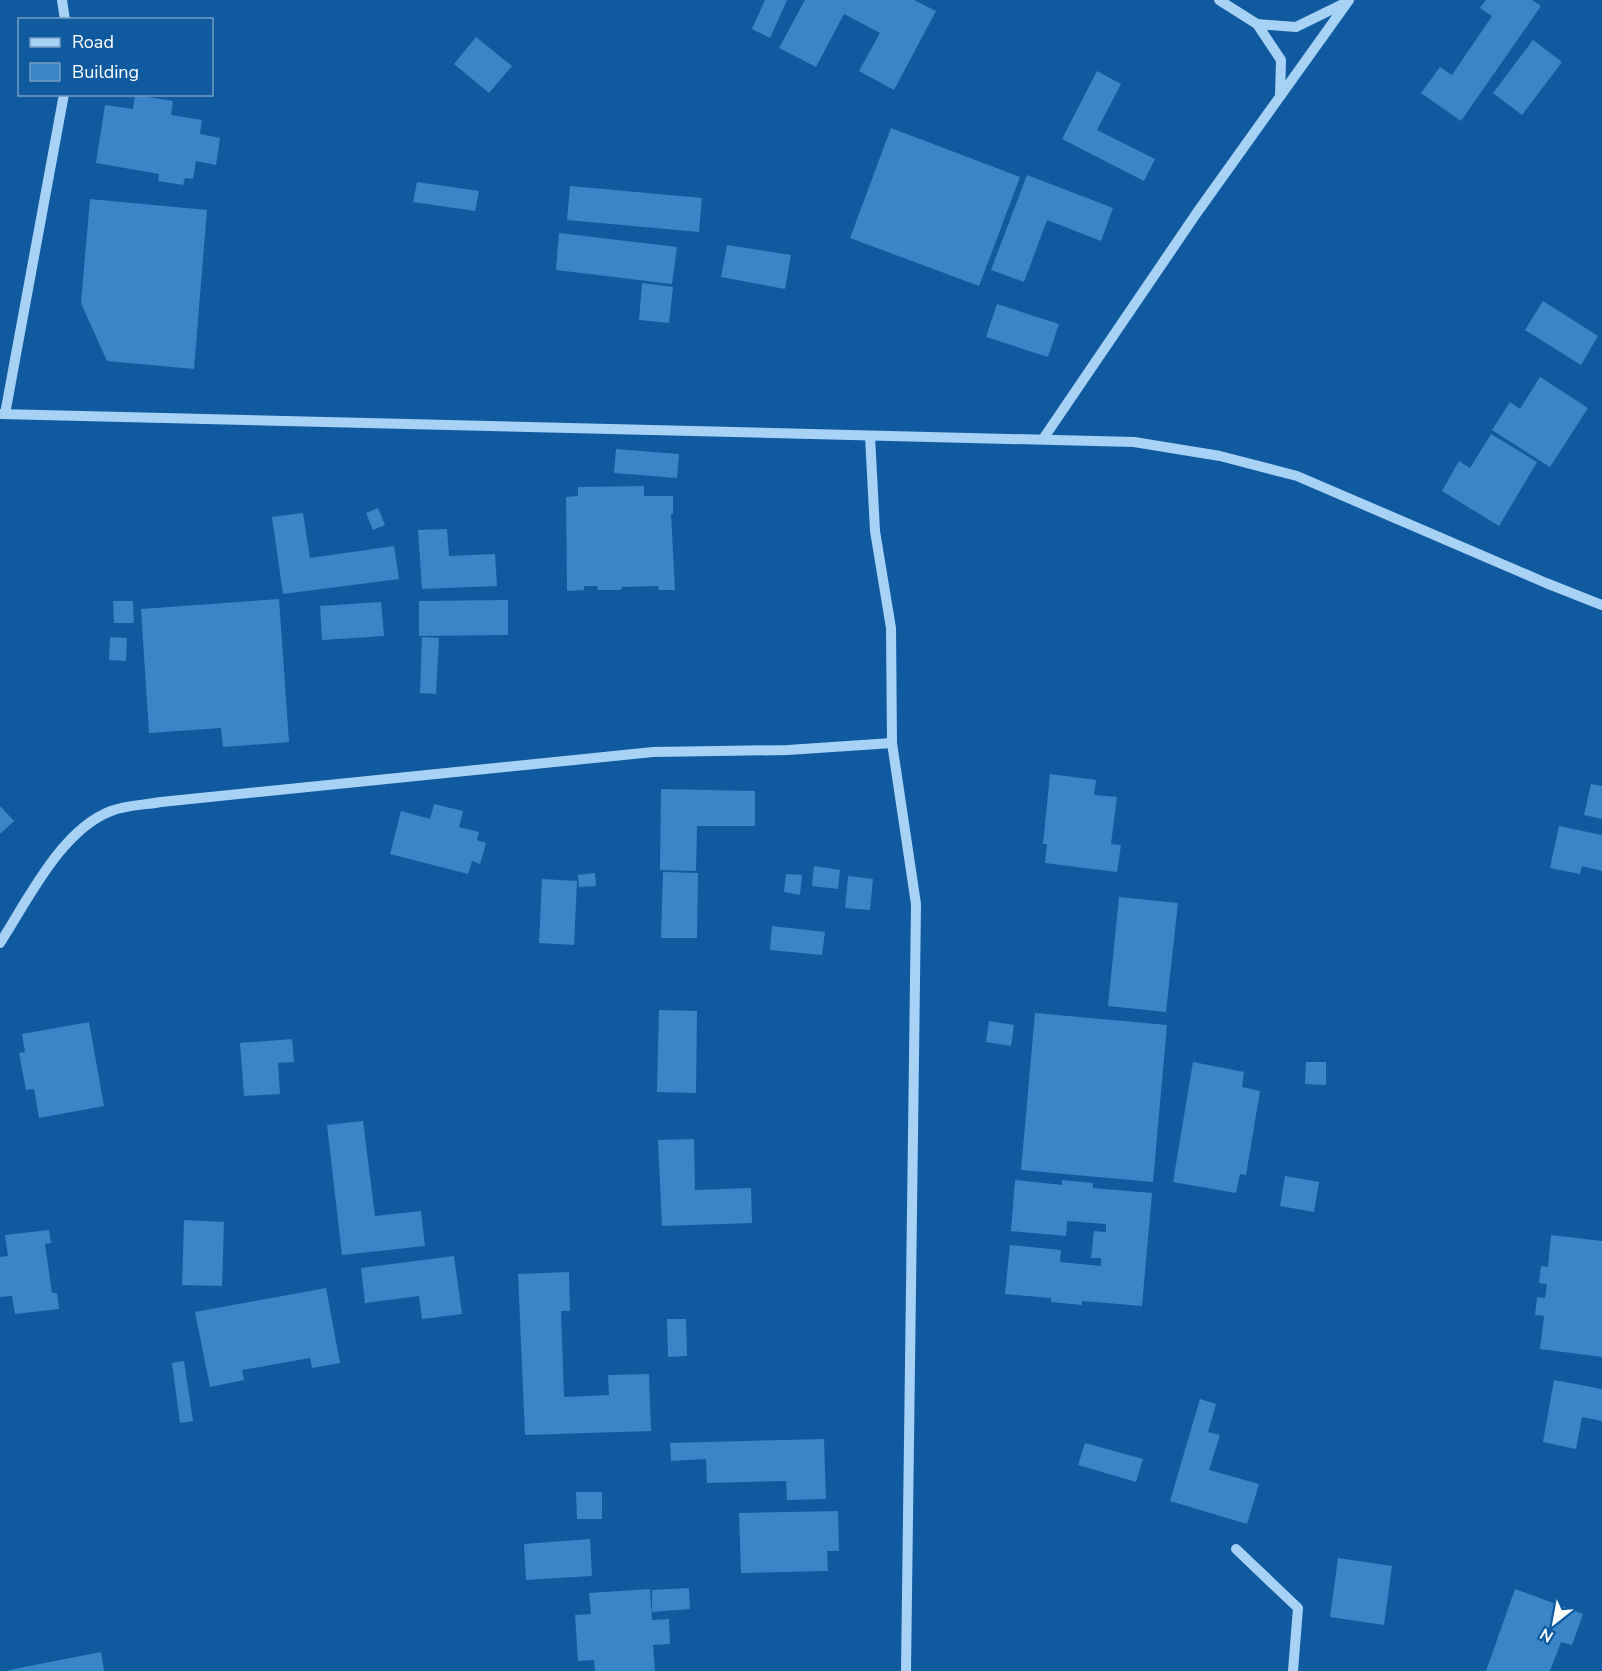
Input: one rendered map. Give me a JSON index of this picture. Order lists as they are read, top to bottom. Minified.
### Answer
{"legend":["Road","Building"],"north":"bottom left"}
